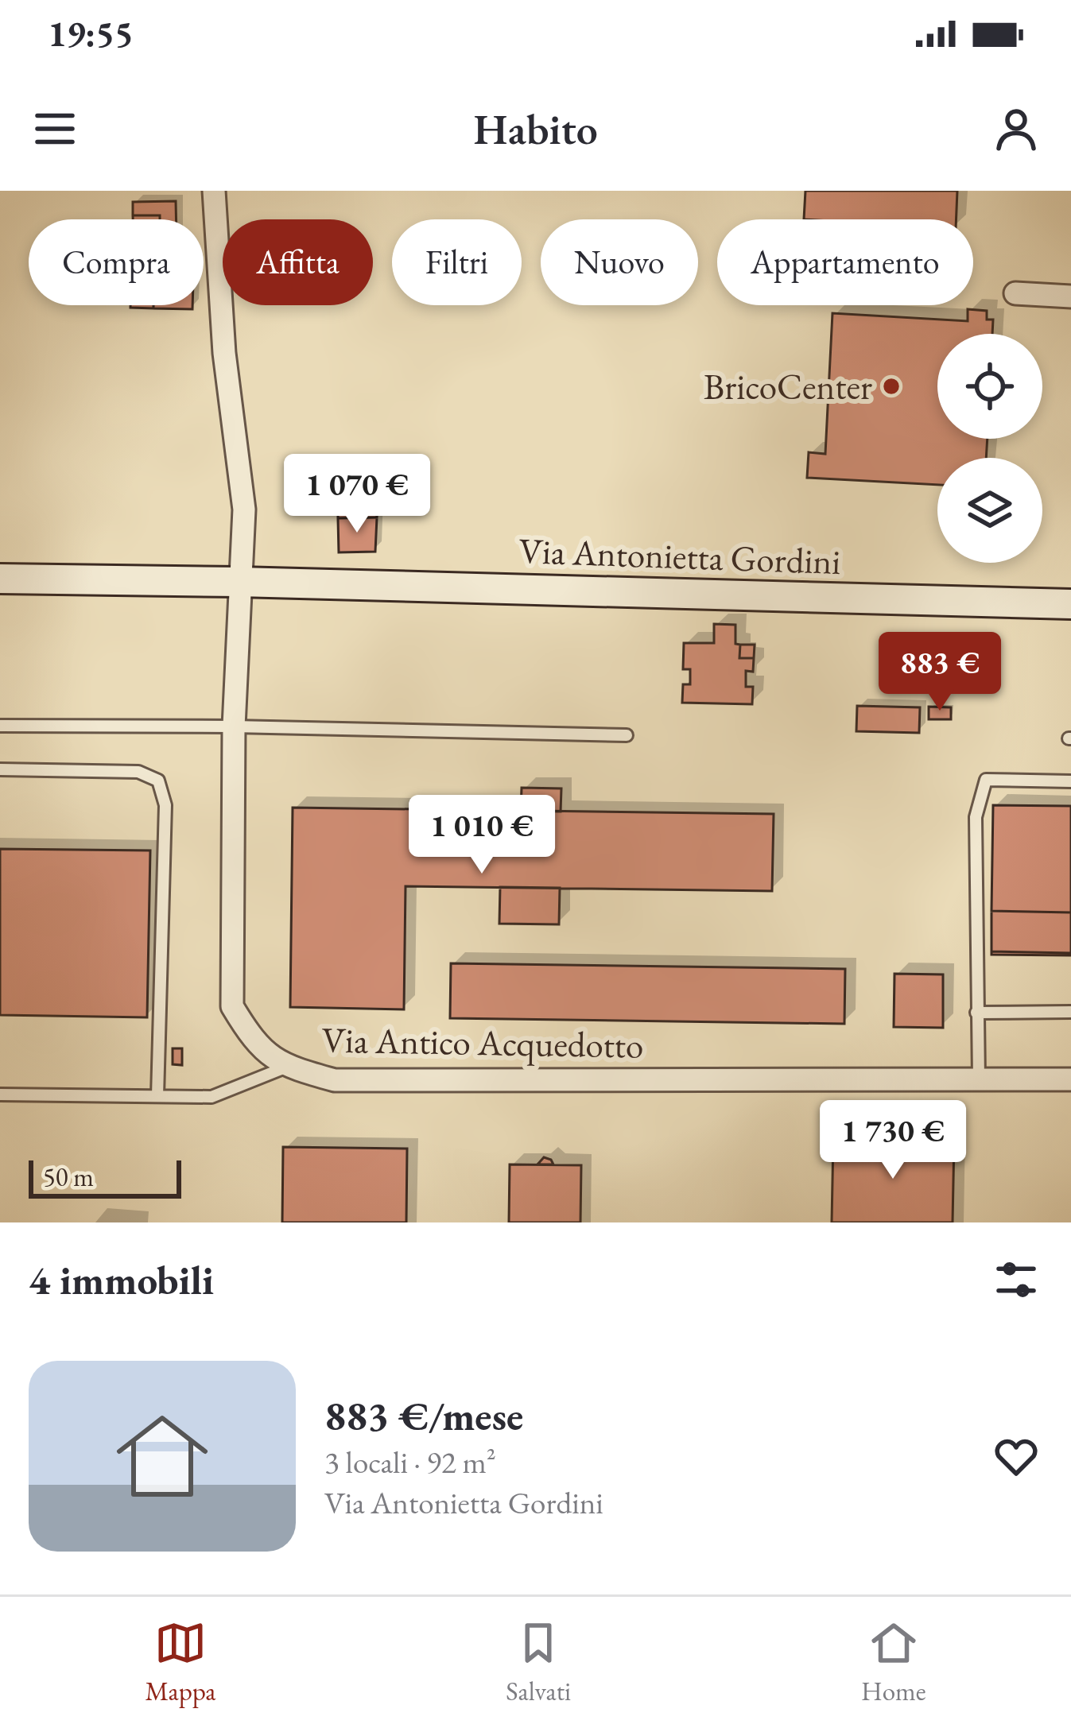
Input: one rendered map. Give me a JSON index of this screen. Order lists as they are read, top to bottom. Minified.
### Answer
{"streets":{"street":["Via Antonietta Gordini","Via Antico Acquedotto"]},"crossings":[["Via Antonietta Gordini","Via Antico Acquedotto"]],"places":["BricoCenter"],"scale_bar":"50 m","page":{"status":"19:55","header":"Habito","chip":["Compra","Affitta","Filtri","Nuovo","Appartamento"],"price":["1 070 €","883 €","1 010 €","1 730 €"],"scale":"50 m","heading":"4 immobili","list":[{"name":"883 €/mese","note":"3 locali · 92 m² · Via Antonietta Gordini"}],"tabs":["Mappa","Salvati","Home"]}}
